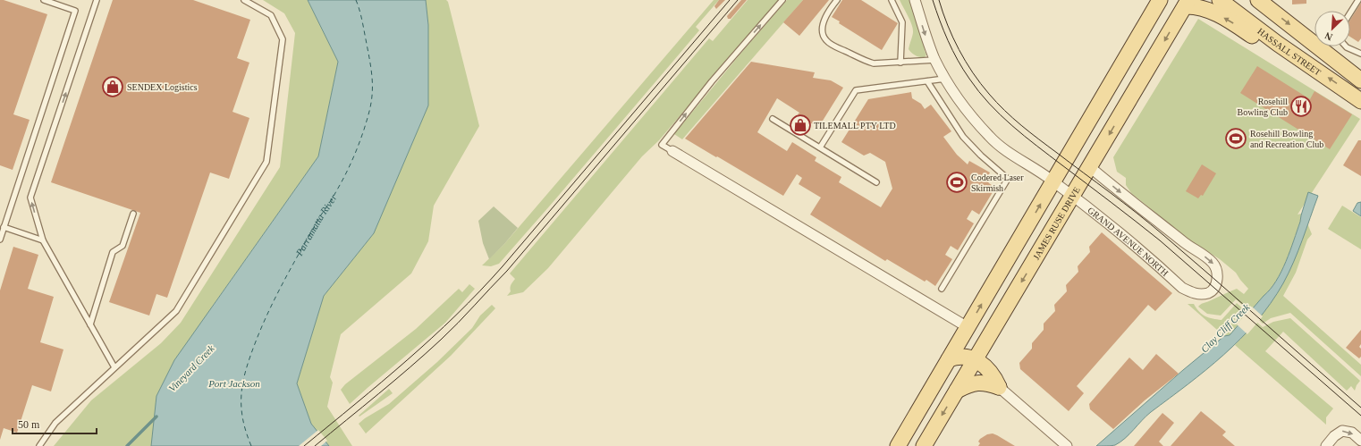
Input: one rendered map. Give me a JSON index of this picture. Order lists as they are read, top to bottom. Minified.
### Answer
{"streets":{"main road":["HASSALL STREET","JAMES RUSE DRIVE"],"street":["GRAND AVENUE NORTH"]},"crossings":[["JAMES RUSE DRIVE","GRAND AVENUE NORTH"]],"water":["Parramatta River","Clay Cliff Creek","Vineyard Creek","Port Jackson"],"places":{"shop":["SENDEX Logistics","TILEMALL PTY LTD"],"restaurant":["Rosehill Bowling Club"],"sports":["Rosehill Bowling and Recreation Club","Codered Laser Skirmish"]},"scale_bar":"50 m","north":"bottom left"}
